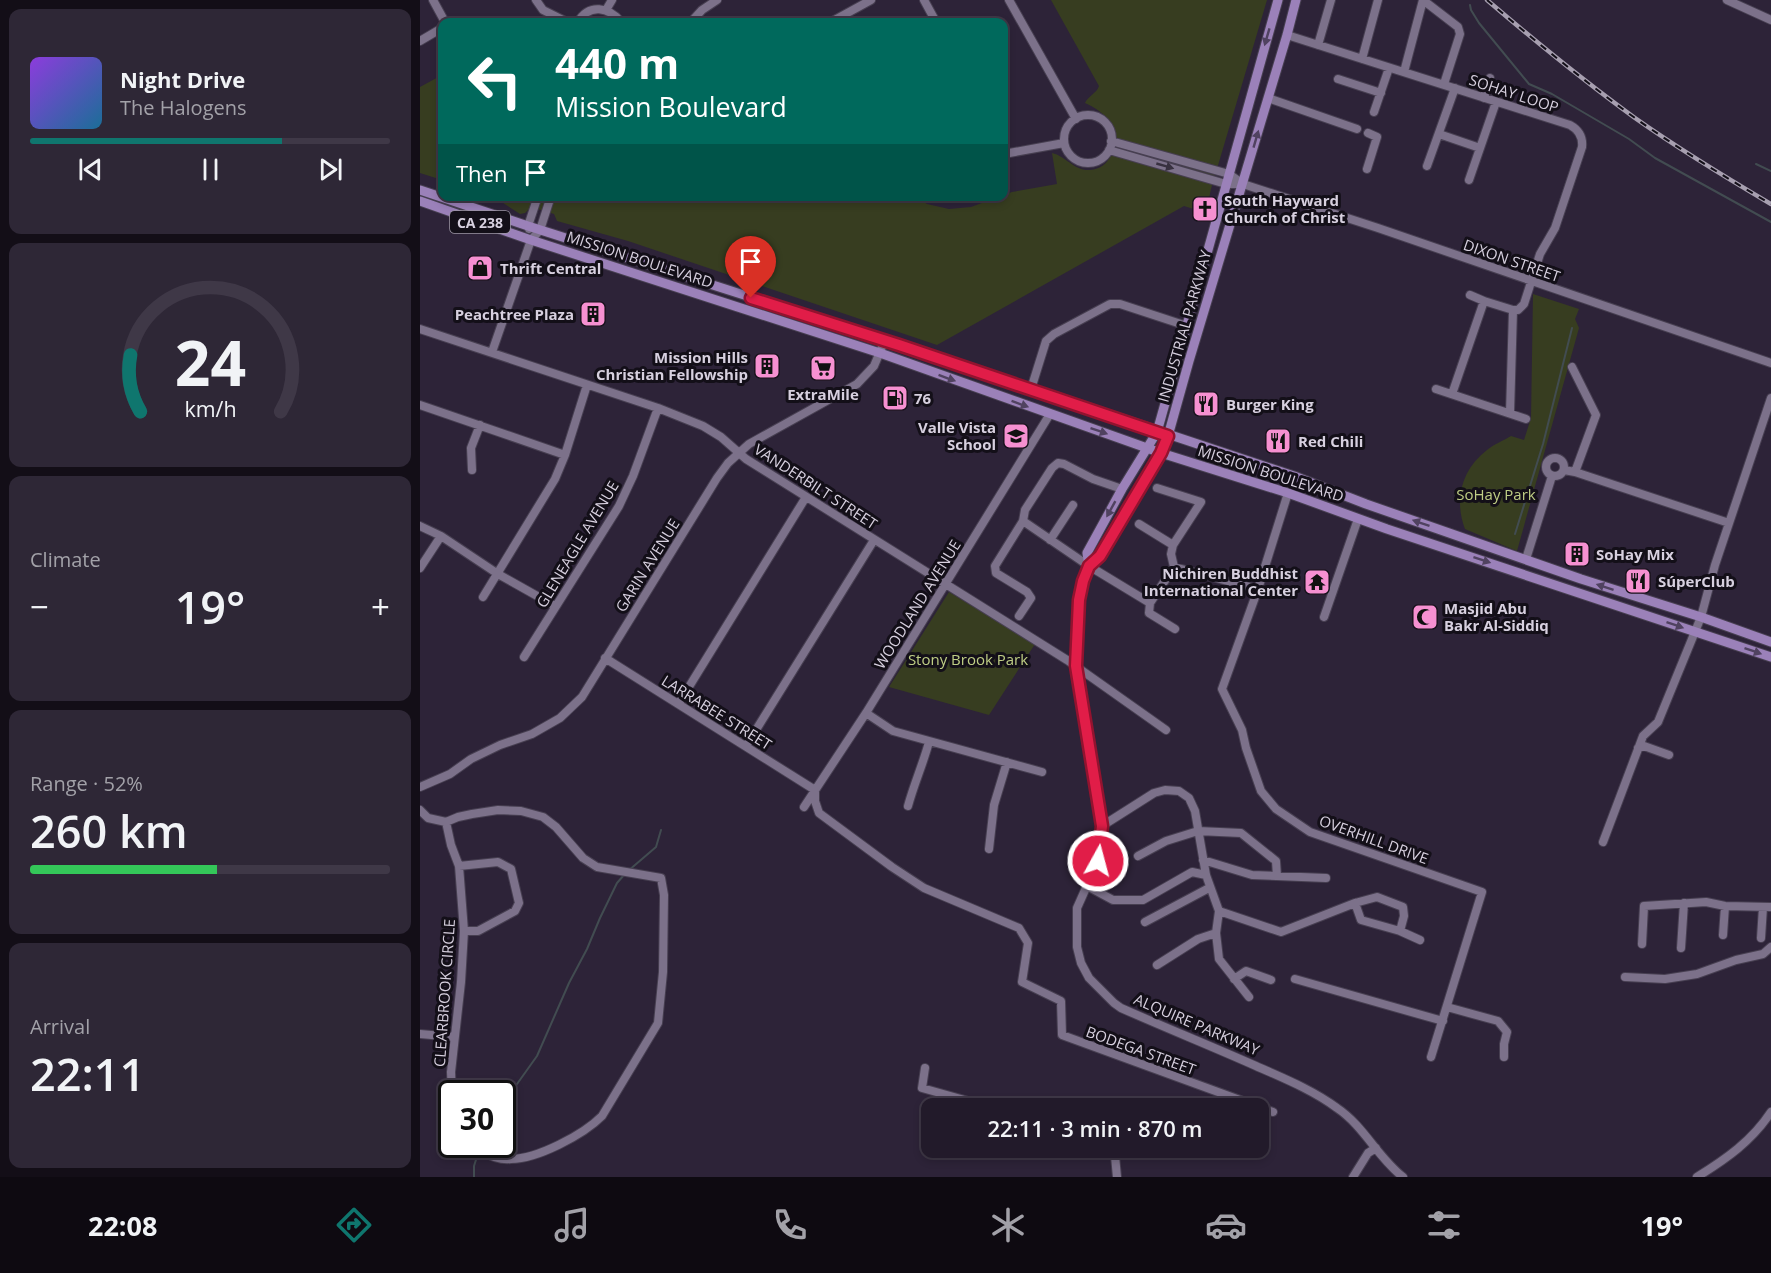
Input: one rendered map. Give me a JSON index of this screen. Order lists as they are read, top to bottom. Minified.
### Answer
{"streets":{"main road":["CA 238","MISSION BOULEVARD","INDUSTRIAL PARKWAY","ALQUIRE PARKWAY"],"street":["SOHAY LOOP","DIXON STREET","VANDERBILT STREET","GLENEAGLE AVENUE","GARIN AVENUE","WOODLAND AVENUE","LARRABEE STREET","OVERHILL DRIVE","CLEARBROOK CIRCLE","BODEGA STREET"]},"crossings":[["SOHAY LOOP","DIXON STREET"],["SOHAY LOOP","INDUSTRIAL PARKWAY"],["MISSION BOULEVARD","INDUSTRIAL PARKWAY"],["MISSION BOULEVARD","GARIN AVENUE"],["MISSION BOULEVARD","WOODLAND AVENUE"],["MISSION BOULEVARD","OVERHILL DRIVE"],["MISSION BOULEVARD","ALQUIRE PARKWAY"],["DIXON STREET","INDUSTRIAL PARKWAY"],["INDUSTRIAL PARKWAY","ALQUIRE PARKWAY"],["VANDERBILT STREET","GLENEAGLE AVENUE"],["VANDERBILT STREET","GARIN AVENUE"],["VANDERBILT STREET","WOODLAND AVENUE"],["VANDERBILT STREET","ALQUIRE PARKWAY"],["GARIN AVENUE","LARRABEE STREET"],["WOODLAND AVENUE","LARRABEE STREET"],["WOODLAND AVENUE","BODEGA STREET"],["LARRABEE STREET","BODEGA STREET"]],"parks":["SoHay Park","Stony Brook Park"],"places":{"church":["South Hayward Church of Christ"],"shop":["Thrift Central"],"building":["Peachtree Plaza","Mission Hills Christian Fellowship","SoHay Mix"],"supermarket":["ExtraMile"],"fuel station":["76"],"restaurant":["Burger King","Red Chili","SúperClub"],"school or university":["Valle Vista School"],"temple":["Nichiren Buddhist International Center"],"mosque":["Masjid Abu Bakr Al-Siddiq"]},"page":{"turn":["440 m","Mission Boulevard"],"song":["Night Drive","The Halogens"],"then":"Then","tile":["Climate",["Range · 52%","260 km"],["Arrival","22:11"]],"heat":["−","19°","+"],"limit":"30","trip":"22:11 · 3 min · 870 m","tabs":["22:08","19°"],"gauge":["24","km/h"]}}
